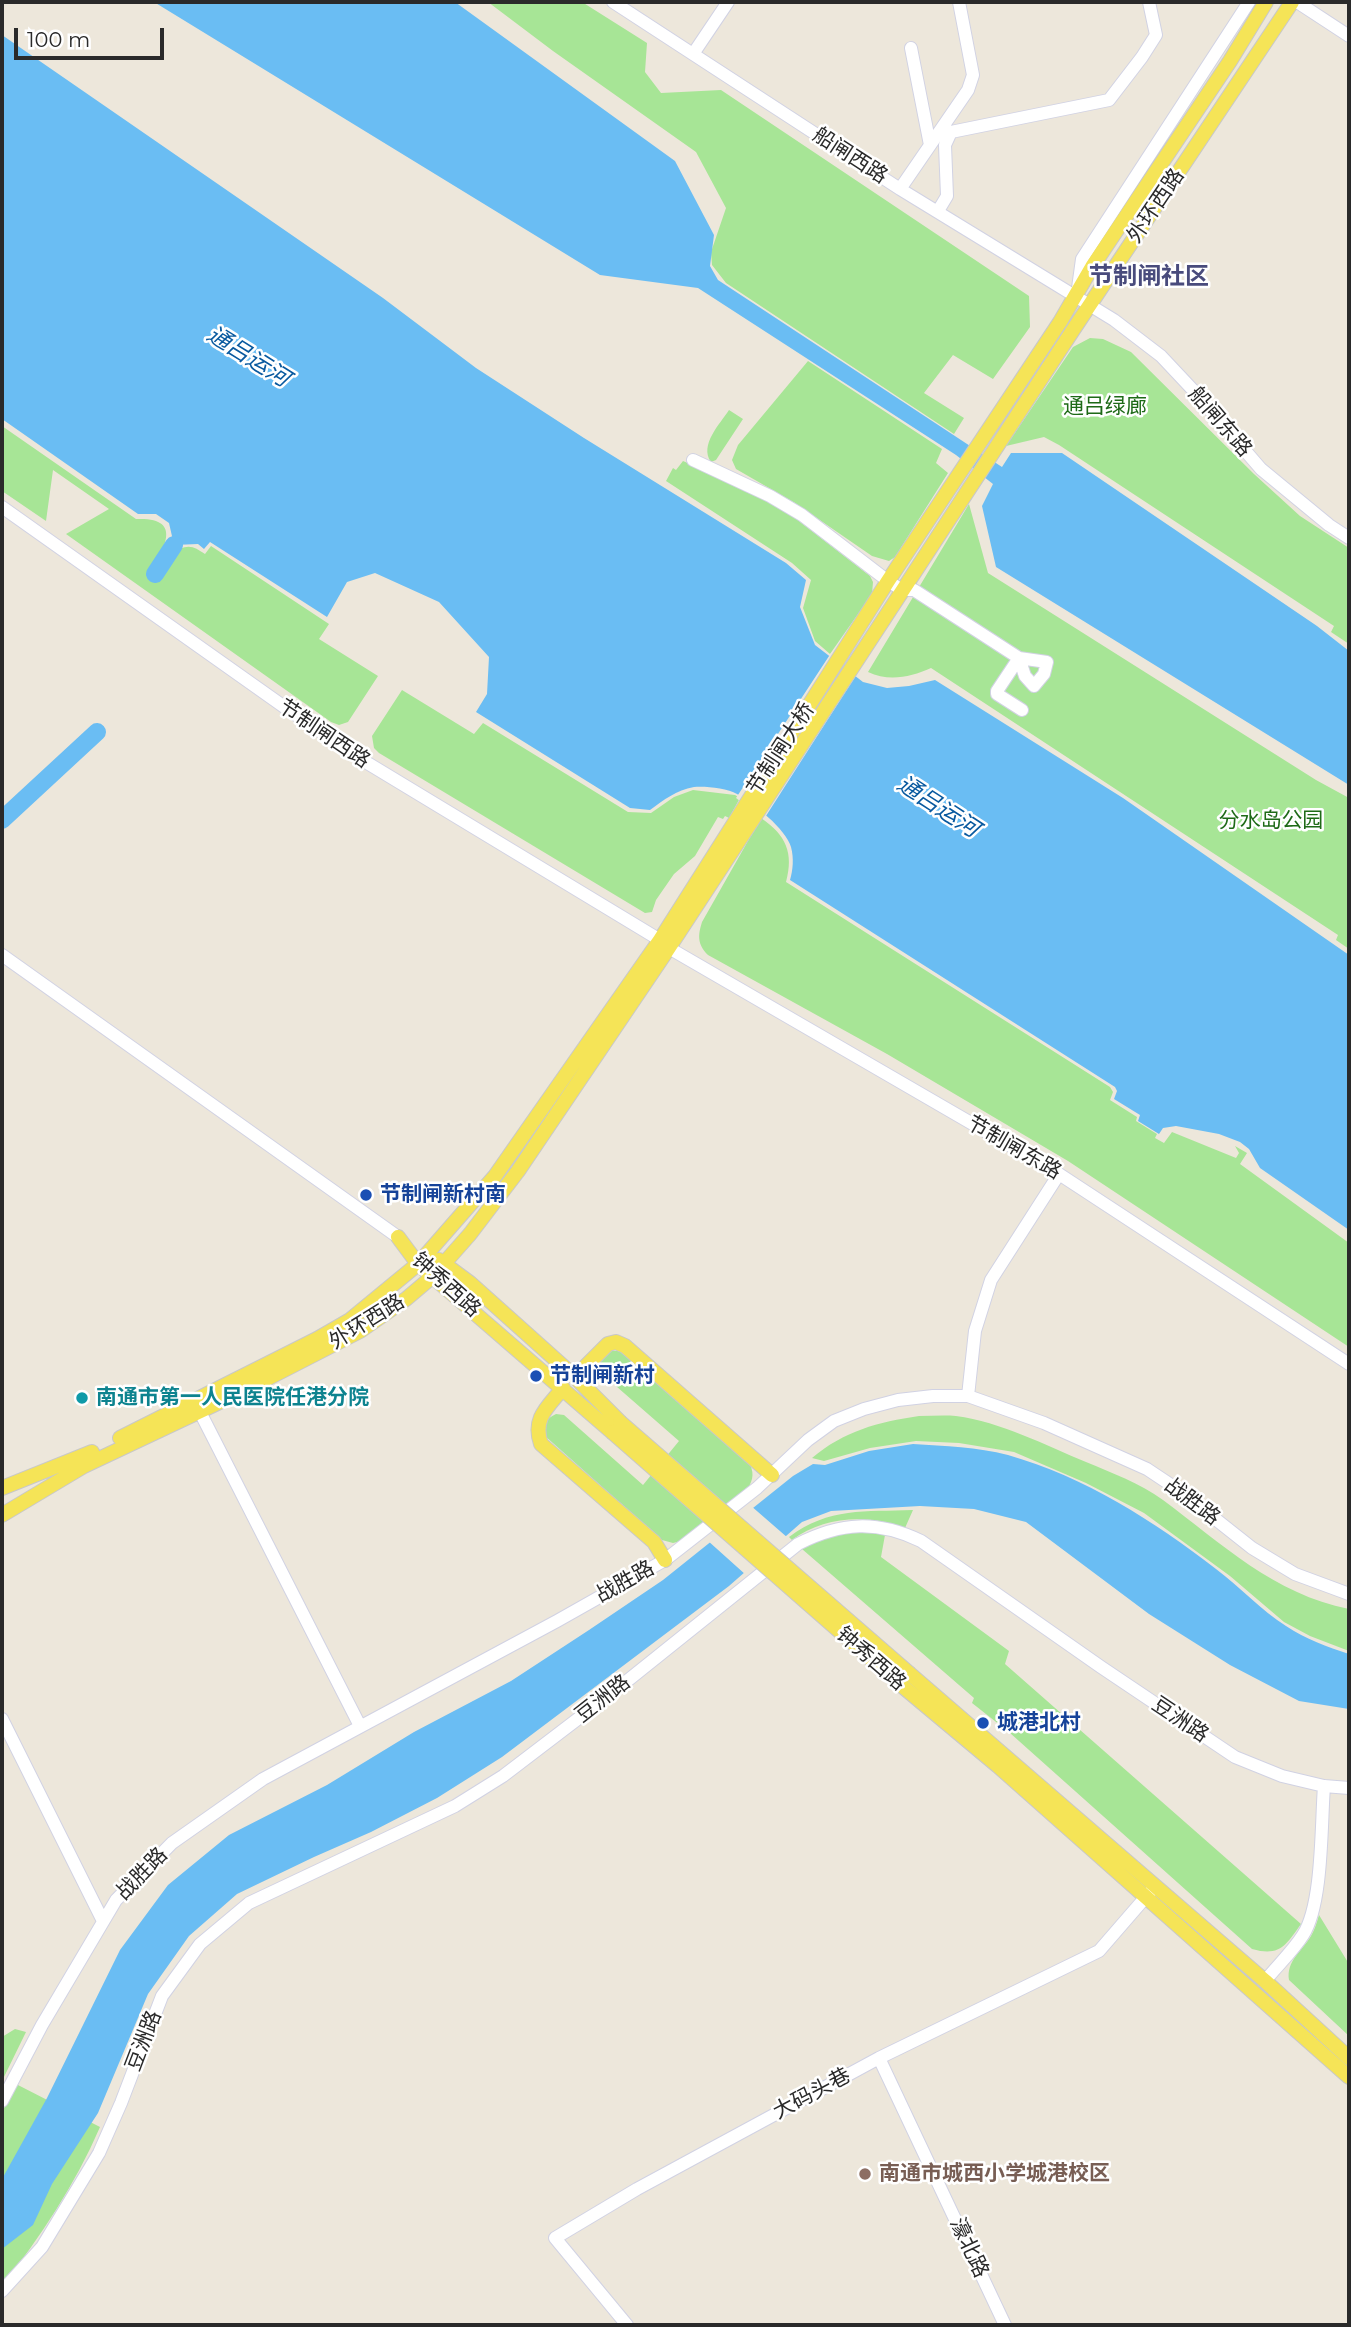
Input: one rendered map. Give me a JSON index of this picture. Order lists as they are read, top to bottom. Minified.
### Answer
{"streets":{"main road":["外环西路","节制闸大桥","钟秀西路"],"street":["船闸西路","船闸东路","节制闸西路","节制闸东路","战胜路","豆洲路","大码头巷","濠北路"]},"crossings":[["船闸西路","外环西路"],["船闸西路","船闸东路"],["外环西路","船闸东路"],["外环西路","节制闸西路"],["外环西路","节制闸大桥"],["外环西路","节制闸东路"],["外环西路","钟秀西路"],["节制闸西路","节制闸东路"],["钟秀西路","大码头巷"],["大码头巷","濠北路"]],"districts":["节制闸社区"],"water":["通吕运河"],"parks":["通吕绿廊","分水岛公园"],"places":["节制闸新村南","节制闸新村","南通市第一人民医院任港分院","城港北村","南通市城西小学城港校区"],"scale_bar":"100 m"}
